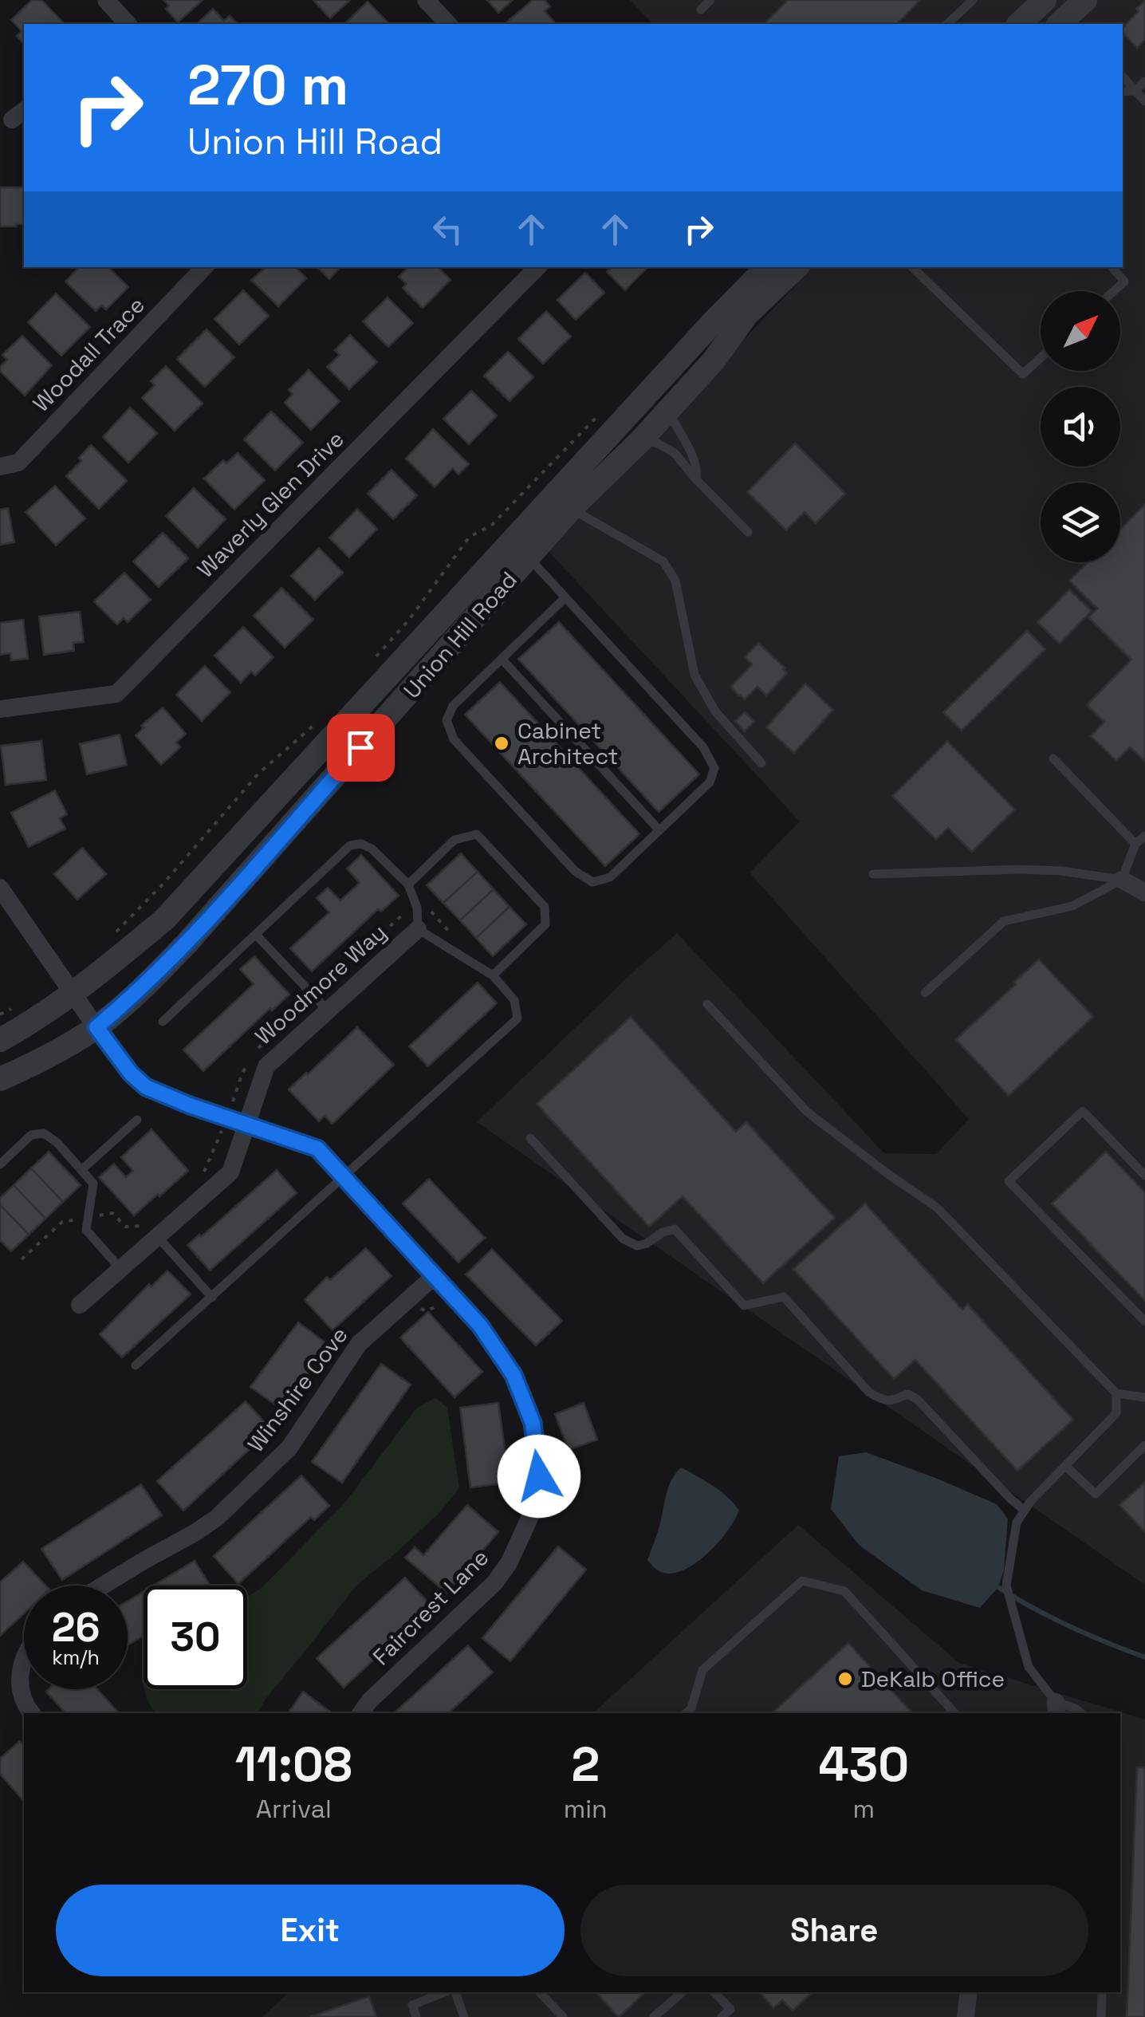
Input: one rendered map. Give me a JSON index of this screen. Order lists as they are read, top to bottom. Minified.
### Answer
{"streets":{"street":["Woodall Trace","Waverly Glen Drive","Union Hill Road","Woodmore Way","Winshire Cove","Faircrest Lane"]},"crossings":[["Union Hill Road","Faircrest Lane"],["Woodmore Way","Faircrest Lane"],["Winshire Cove","Faircrest Lane"]],"places":["Cabinet Architect","DeKalb Office"],"north":"top right","page":{"turn":["270 m","Union Hill Road"],"speed":"26 km/h","limit":"30","eta":["11:08","Arrival","2","min","430","m"],"buttons":["Exit","Share"]}}
